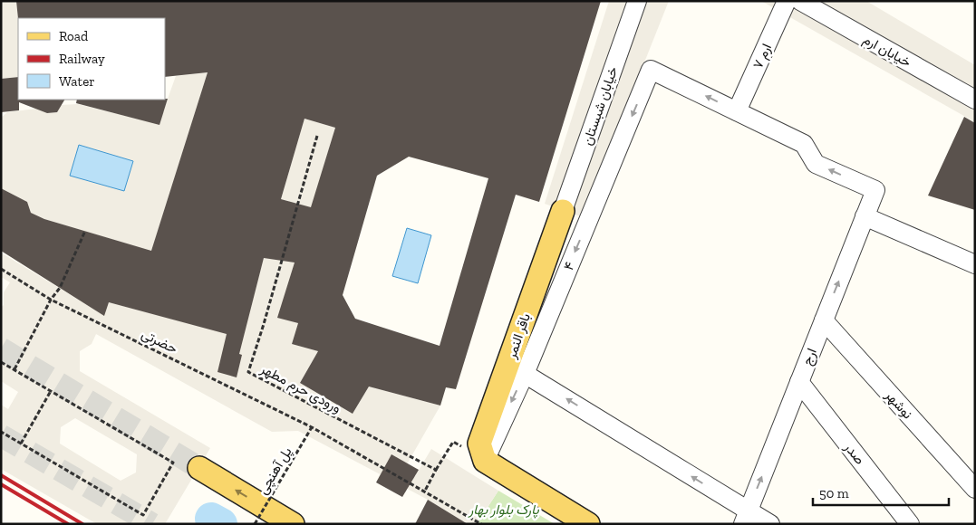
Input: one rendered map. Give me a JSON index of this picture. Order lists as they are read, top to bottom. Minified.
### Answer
{"streets":{"main road":["باقر النمر"],"street":["خیابان ارم","ارم ۷","خیابان شبستان","۴","ارج","نوشهر","صدر"],"path":["حضرتی","ورودی حرم مطهر","پل آهنچی"]},"crossings":[["ارم ۷","۴"],["ارم ۷","ارج"],["خیابان شبستان","باقر النمر"],["۴","باقر النمر"],["۴","ارج"],["حضرتی","پل آهنچی"],["ارج","نوشهر"],["ارج","صدر"]],"one_way":["۴"],"parks":["پارک بلوار بهار"],"legend":["Road","Railway","Water"],"scale_bar":"50 m"}
